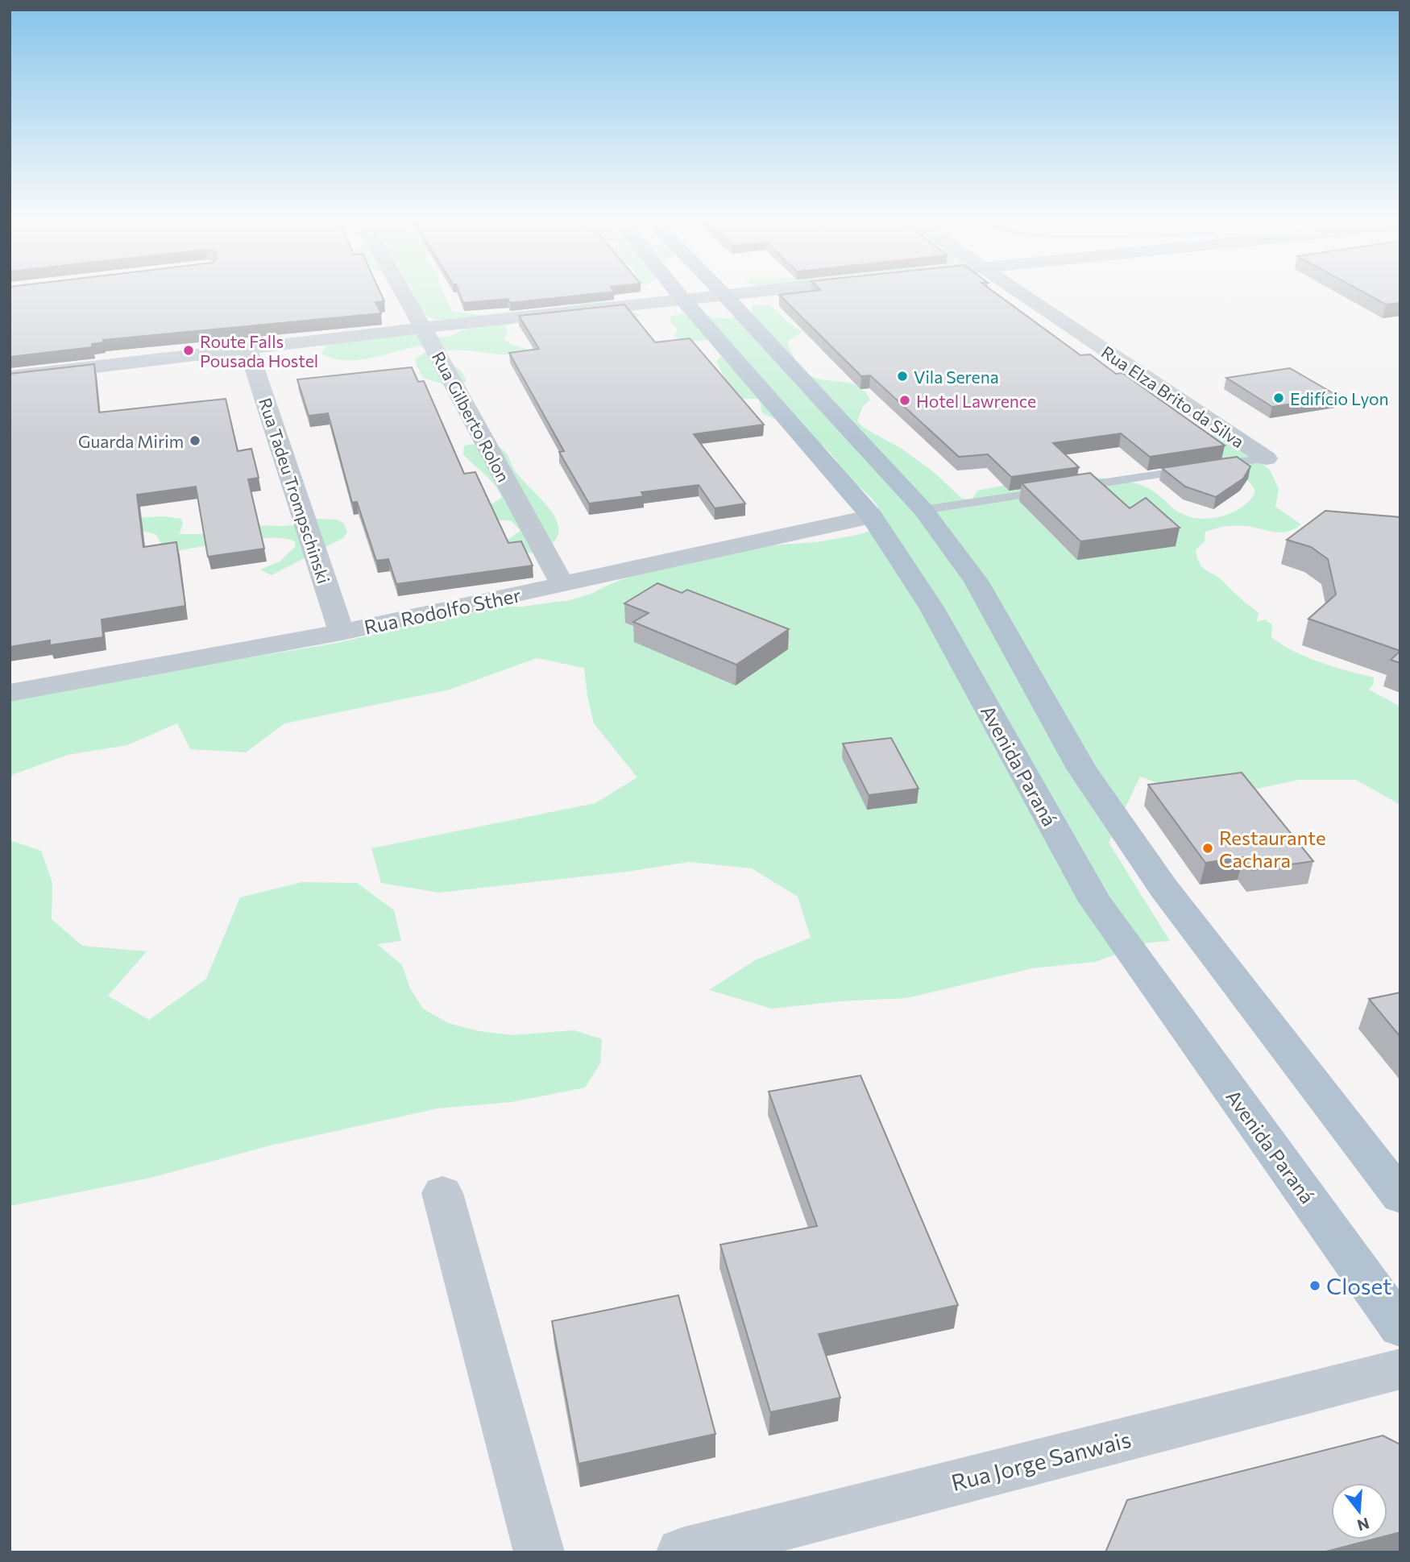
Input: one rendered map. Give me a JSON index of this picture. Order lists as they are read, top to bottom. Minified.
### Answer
{"streets":{"main road":["Avenida Paraná"],"street":["Rua Elza Brito da Silva","Rua Gilberto Rolon","Rua Tadeu Trompschinski","Rua Rodolfo Sther","Rua Jorge Sanwais"]},"crossings":[["Rua Gilberto Rolon","Rua Rodolfo Sther"],["Rua Tadeu Trompschinski","Rua Rodolfo Sther"],["Rua Rodolfo Sther","Avenida Paraná"]],"places":["Route Falls Pousada Hostel","Vila Serena","Edifício Lyon","Hotel Lawrence","Guarda Mirim","Restaurante Cachara","Closet"],"north":"bottom"}
